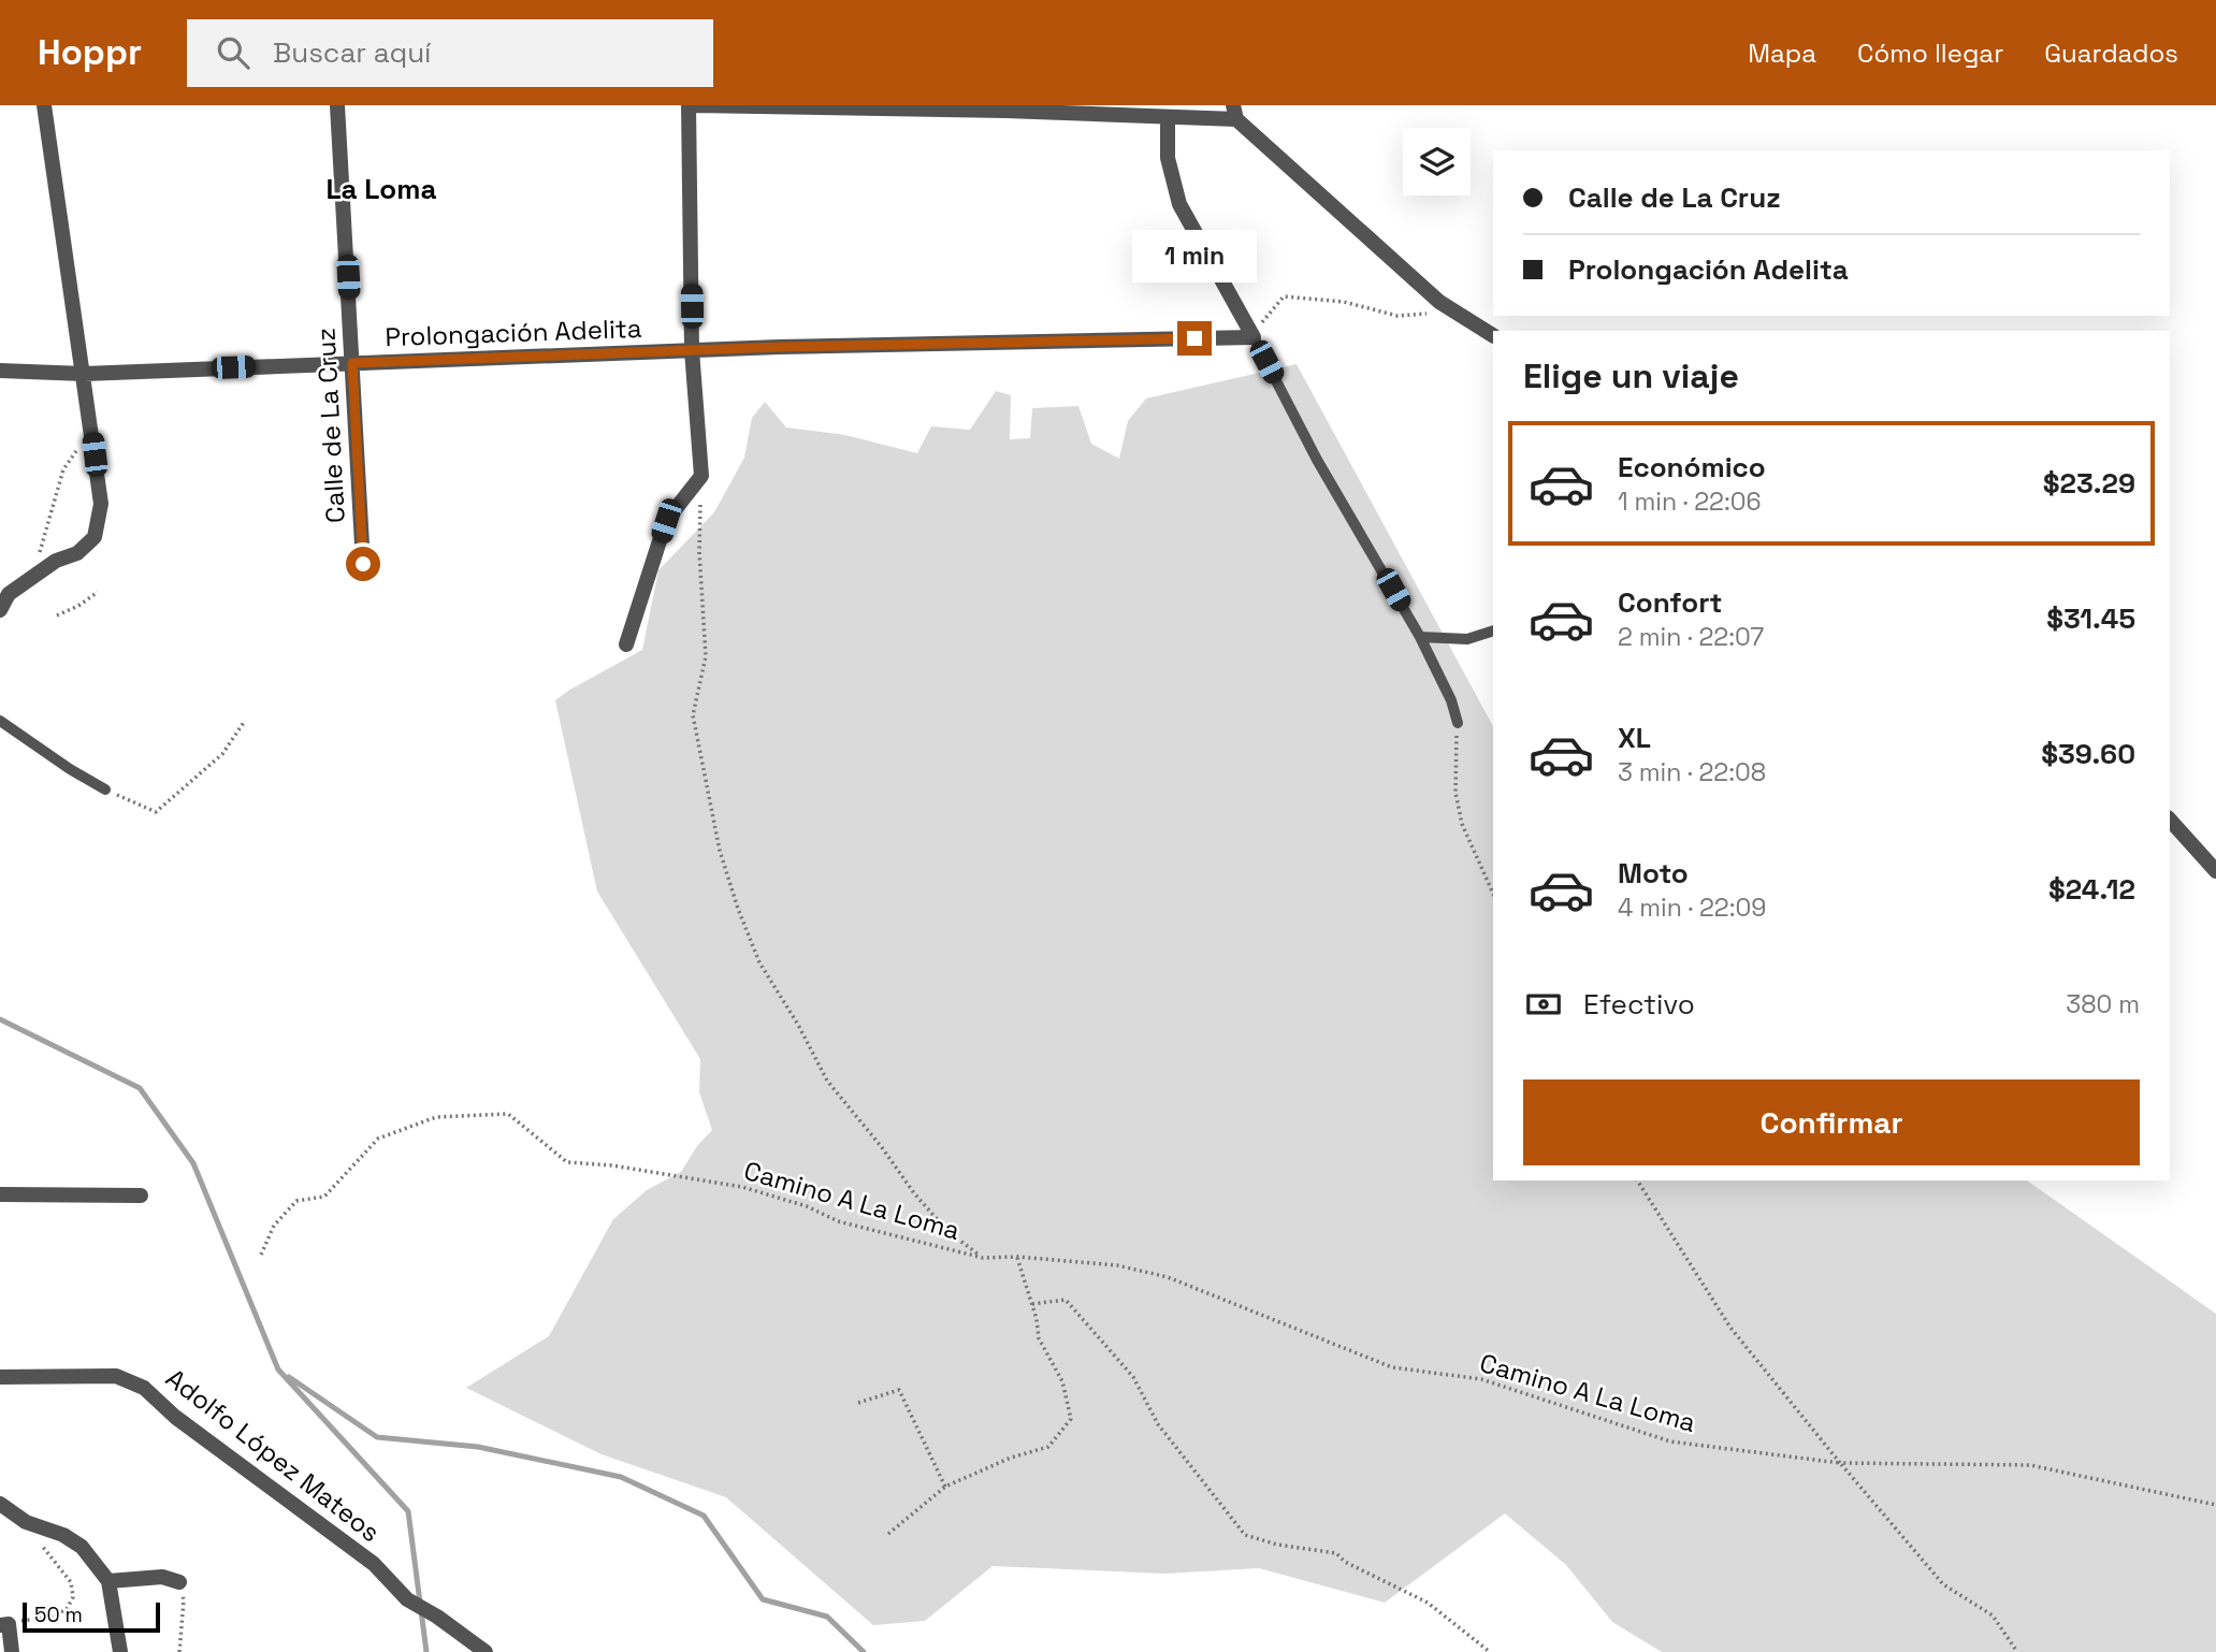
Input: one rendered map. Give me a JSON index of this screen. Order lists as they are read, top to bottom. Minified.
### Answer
{"streets":{"street":["Prolongación Adelita","Calle de La Cruz","Adolfo López Mateos"],"path":["Camino A La Loma"]},"crossings":[["Prolongación Adelita","Calle de La Cruz"]],"districts":["La Loma"],"scale_bar":"50 m","page":{"header":"Hoppr","search":"Buscar aquí","nav":["Mapa","Cómo llegar","Guardados"],"banner":["Calle de La Cruz","Prolongación Adelita"],"bubble":"1 min","heading":"Elige un viaje","list":[{"name":"Económico","note":"1 min · 22:06","value":"$23.29"},{"name":"Confort","note":"2 min · 22:07","value":"$31.45"},{"name":"XL","note":"3 min · 22:08","value":"$39.60"},{"name":"Moto","note":"4 min · 22:09","value":"$24.12"}],"pay":["Efectivo","380 m"],"buttons":"Confirmar","scale":"50 m"}}
